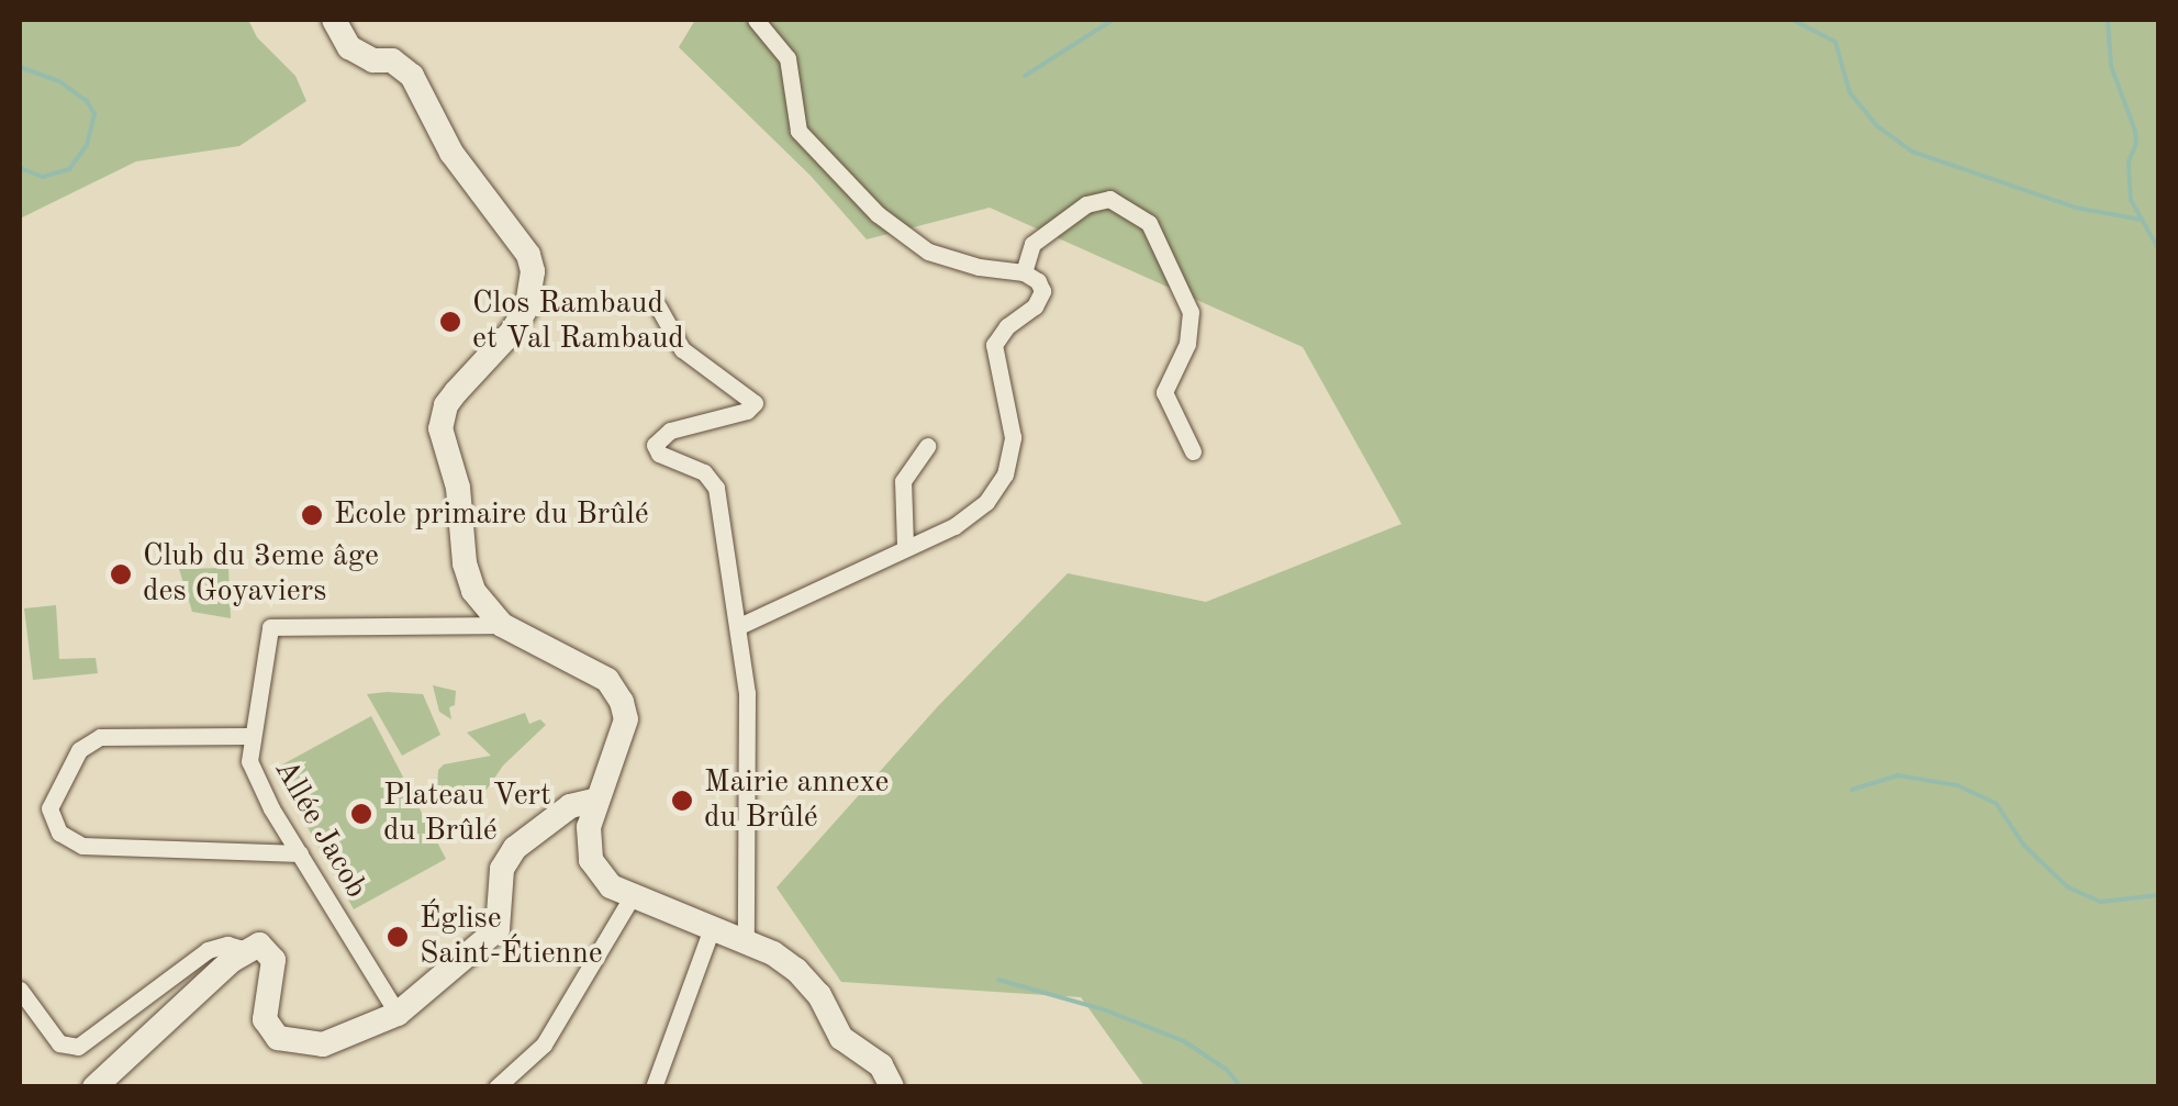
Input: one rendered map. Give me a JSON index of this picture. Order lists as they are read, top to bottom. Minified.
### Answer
{"streets":{"street":["Allée Jacob"]},"places":["Clos Rambaud et Val Rambaud","Ecole primaire du Brûlé","Club du 3eme âge des Goyaviers","Mairie annexe du Brûlé","Plateau Vert du Brûlé","Église Saint-Étienne"]}
